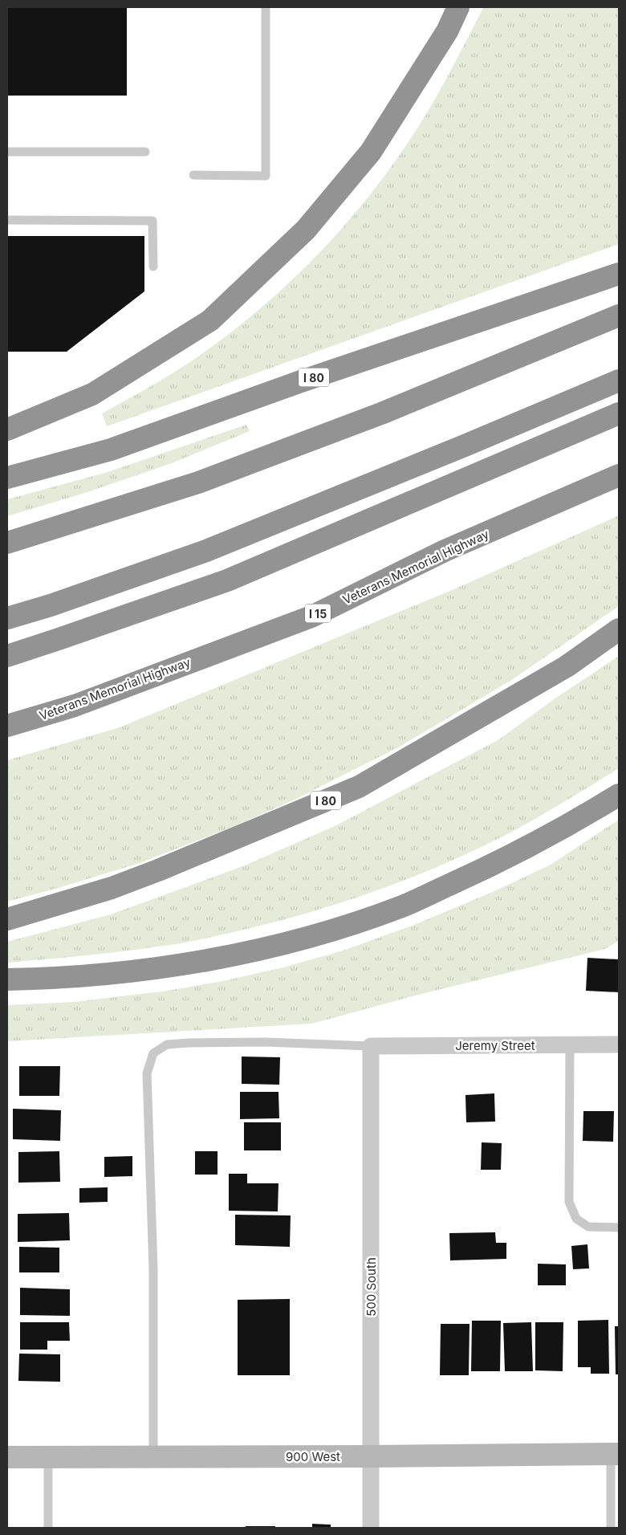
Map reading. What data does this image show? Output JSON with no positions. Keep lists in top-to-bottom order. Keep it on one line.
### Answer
{"streets":{"highway":["I 80","Veterans Memorial Highway","I 15"],"main road":["900 West"],"street":["Jeremy Street","500 South"]},"crossings":[["Jeremy Street","500 South"],["500 South","900 West"]]}
